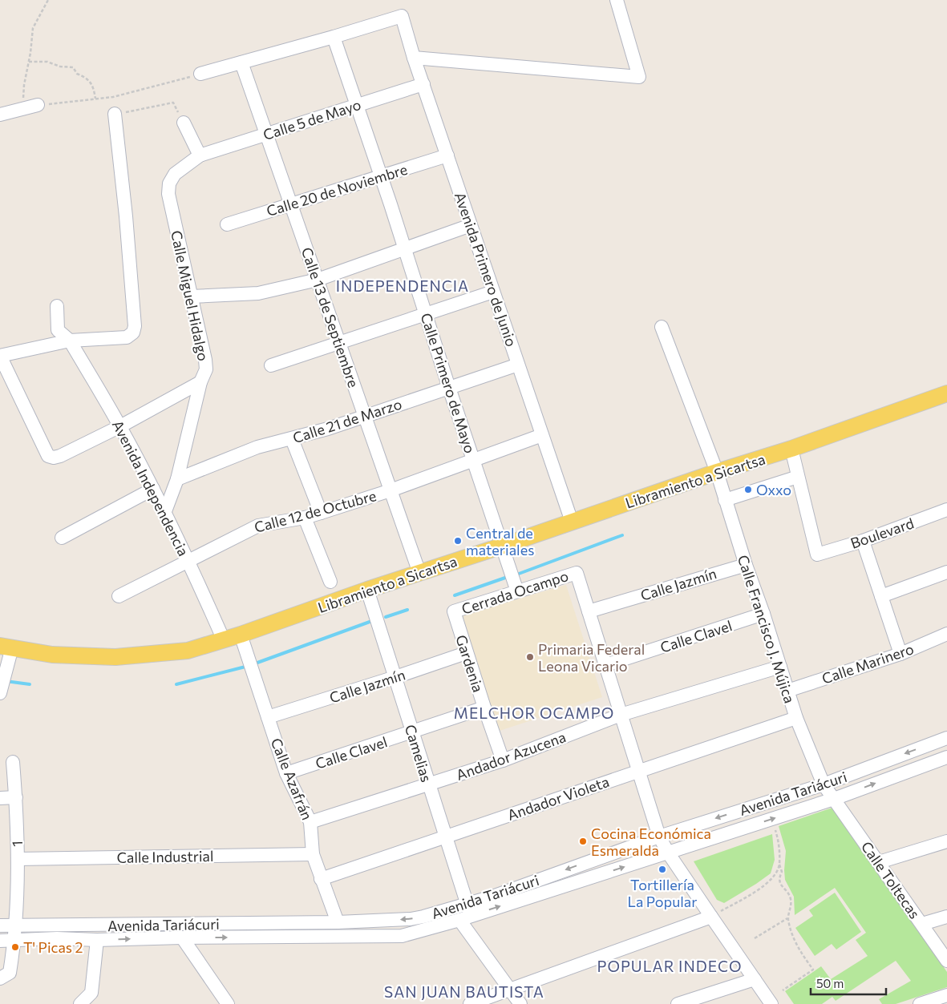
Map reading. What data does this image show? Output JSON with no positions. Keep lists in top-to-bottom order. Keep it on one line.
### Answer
{"streets":{"main road":["Libramiento a Sicartsa"],"street":["Calle 5 de Mayo","Calle 20 de Noviembre","Avenida Primero de Junio","Calle Miguel Hidalgo","Calle 13 de Septiembre","Calle Primero de Mayo","Calle 21 de Marzo","Avenida Independencia","Calle 12 de Octubre","Boulevard","Calle Jazmín","Cerrada Ocampo","Calle Francisco J. Mújica","Calle Clavel","Gardenia","Calle Marinero","Camelias","Andador Azucena","Calle Azafrán","Avenida Tariácuri","Andador Violeta","1","Calle Industrial","Calle Toltecas"]},"crossings":[["Calle 5 de Mayo","Avenida Primero de Junio"],["Calle 5 de Mayo","Calle Miguel Hidalgo"],["Calle 5 de Mayo","Calle 13 de Septiembre"],["Calle 5 de Mayo","Calle Primero de Mayo"],["Calle 20 de Noviembre","Avenida Primero de Junio"],["Calle 20 de Noviembre","Calle 13 de Septiembre"],["Calle 20 de Noviembre","Calle Primero de Mayo"],["Avenida Primero de Junio","Calle Primero de Mayo"],["Avenida Primero de Junio","Calle 21 de Marzo"],["Avenida Primero de Junio","Libramiento a Sicartsa"],["Avenida Primero de Junio","Calle 12 de Octubre"],["Calle Miguel Hidalgo","Calle 21 de Marzo"],["Calle Miguel Hidalgo","Avenida Independencia"],["Calle 13 de Septiembre","Calle 21 de Marzo"],["Calle 13 de Septiembre","Libramiento a Sicartsa"],["Calle 13 de Septiembre","Calle 12 de Octubre"],["Calle Primero de Mayo","Calle 21 de Marzo"],["Calle Primero de Mayo","Libramiento a Sicartsa"],["Calle Primero de Mayo","Calle 12 de Octubre"],["Calle Primero de Mayo","Cerrada Ocampo"],["Libramiento a Sicartsa","Avenida Independencia"],["Libramiento a Sicartsa","Calle Francisco J. Mújica"],["Libramiento a Sicartsa","Camelias"],["Libramiento a Sicartsa","Calle Azafrán"],["Avenida Independencia","Calle 12 de Octubre"],["Calle Jazmín","Cerrada Ocampo"],["Calle Jazmín","Calle Francisco J. Mújica"],["Calle Jazmín","Gardenia"],["Calle Jazmín","Camelias"],["Calle Jazmín","Calle Azafrán"],["Cerrada Ocampo","Gardenia"],["Calle Francisco J. Mújica","Calle Clavel"],["Calle Francisco J. Mújica","Calle Marinero"],["Calle Francisco J. Mújica","Andador Azucena"],["Calle Francisco J. Mújica","Avenida Tariácuri"],["Calle Francisco J. Mújica","Andador Violeta"],["Calle Francisco J. Mújica","Calle Toltecas"],["Calle Clavel","Gardenia"],["Calle Clavel","Camelias"],["Calle Clavel","Calle Azafrán"],["Gardenia","Andador Azucena"],["Camelias","Andador Azucena"],["Camelias","Avenida Tariácuri"],["Camelias","Andador Violeta"],["Andador Azucena","Calle Azafrán"],["Calle Azafrán","Avenida Tariácuri"],["Calle Azafrán","Andador Violeta"],["Calle Azafrán","Calle Industrial"],["Avenida Tariácuri","1"],["Avenida Tariácuri","Calle Toltecas"],["1","Calle Industrial"]],"districts":["INDEPENDENCIA","MELCHOR OCAMPO","POPULAR INDECO","SAN JUAN BAUTISTA"],"places":["Oxxo","Central de materiales","Primaria Federal Leona Vicario","Cocina Económica Esmeralda","Tortillería La Popular","T' Picas 2"],"scale_bar":"50 m"}
